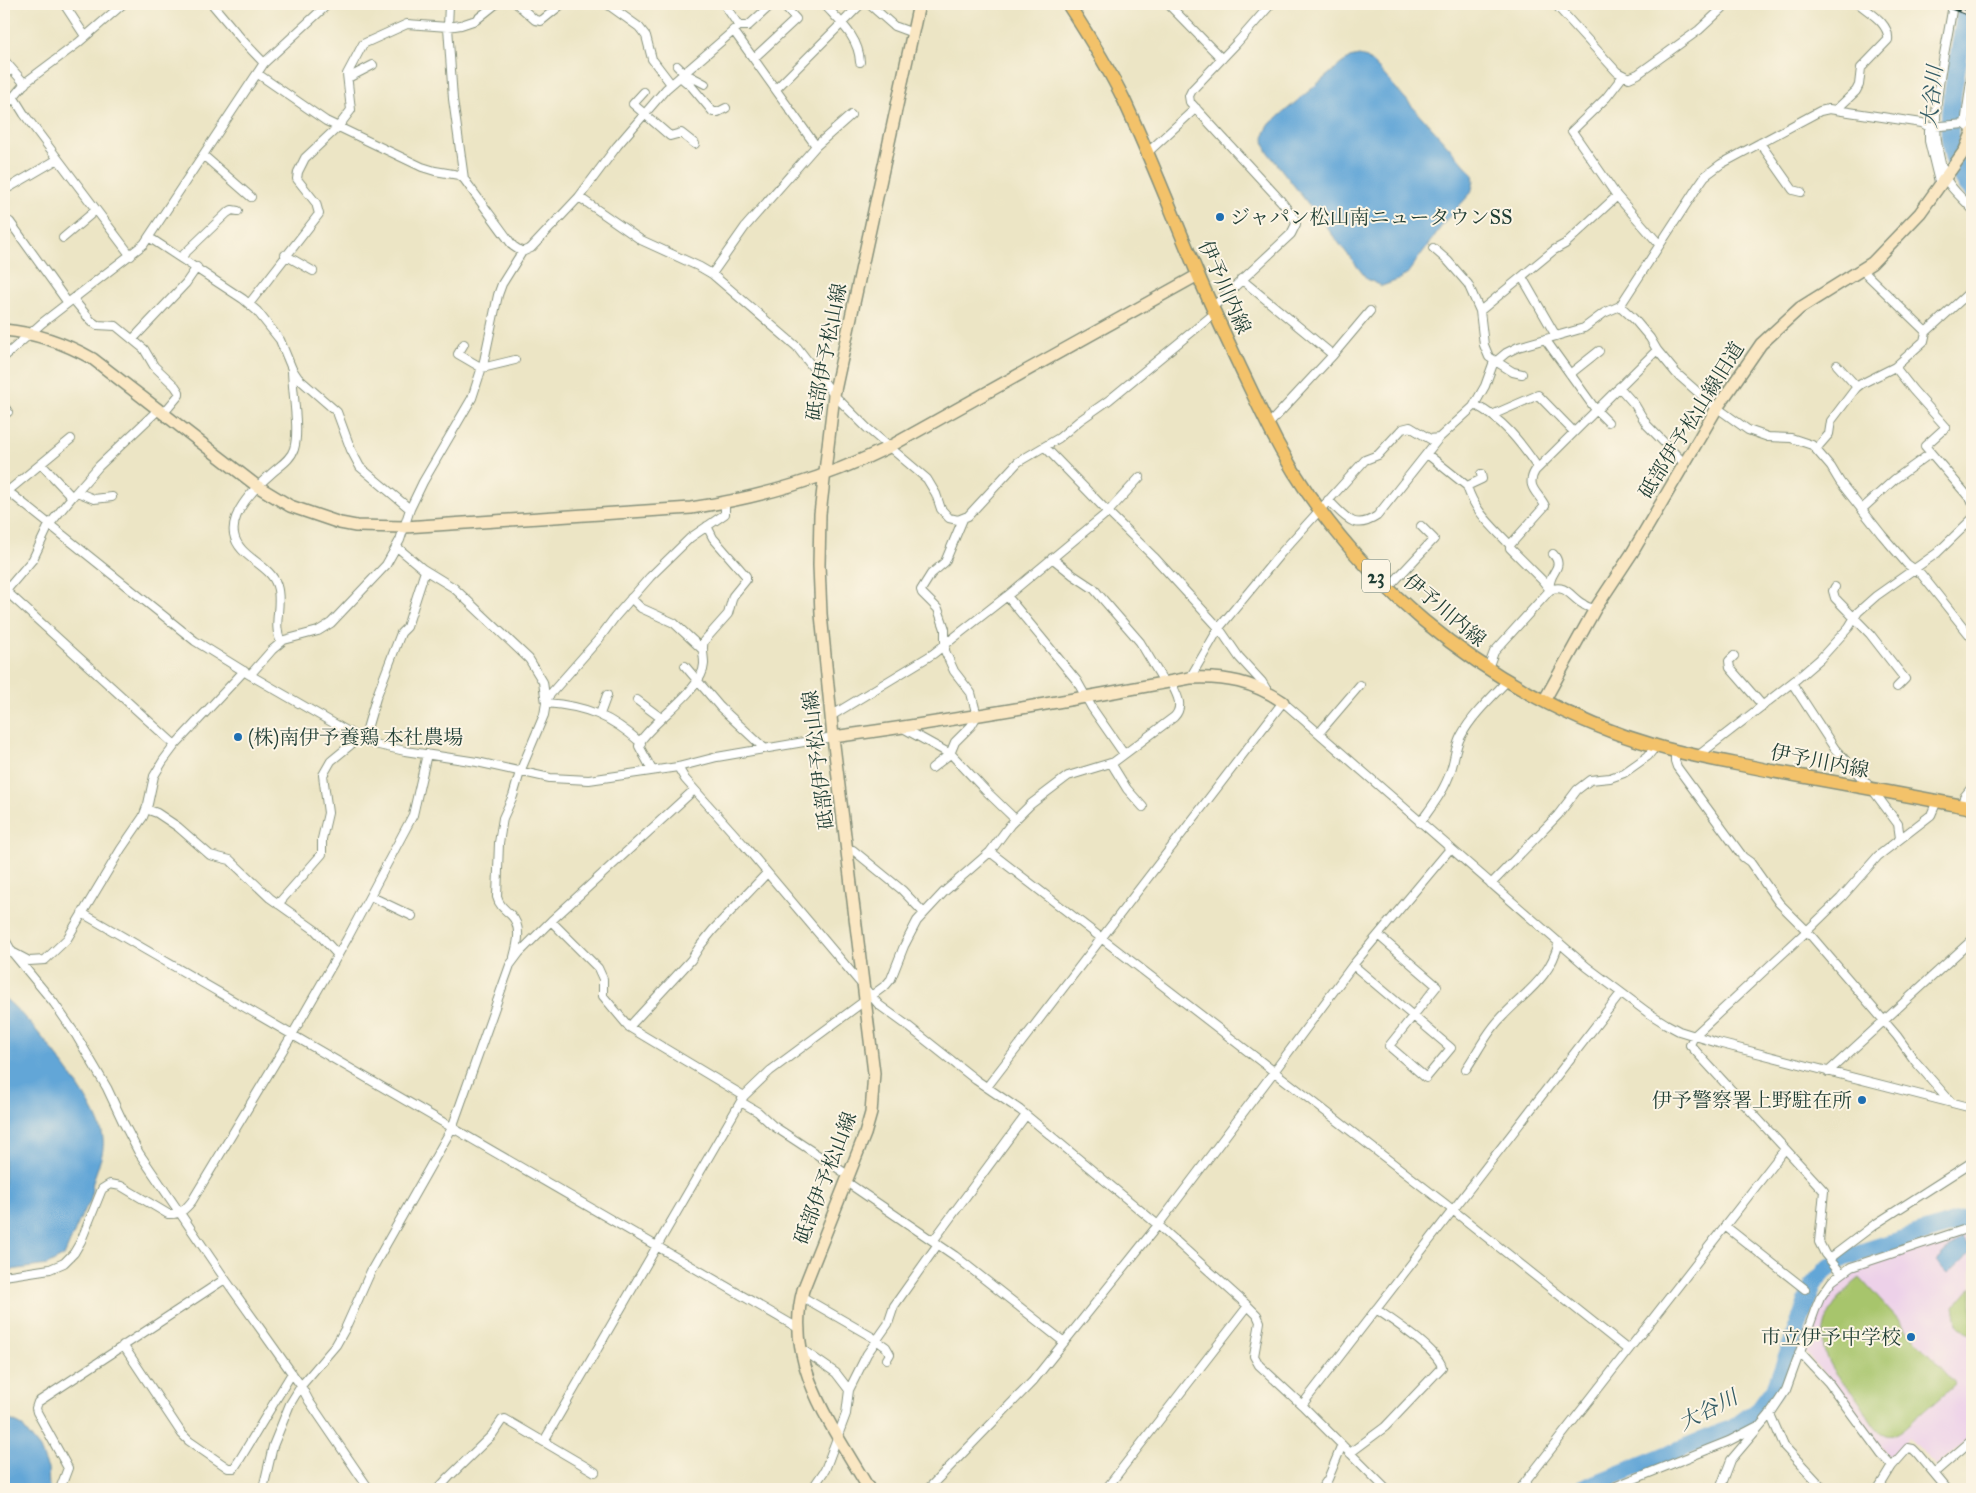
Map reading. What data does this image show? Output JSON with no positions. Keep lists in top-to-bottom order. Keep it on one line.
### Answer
{"streets":{"main road":["伊予川内線","23"],"street":["砥部伊予松山線","砥部伊予松山線旧道"]},"crossings":[["伊予川内線","砥部伊予松山線旧道"]],"water":["大谷川"],"places":["ジャパン松山南ニュータウンSS","(株)南伊予養鶏 本社農場","伊予警察署上野駐在所","市立伊予中学校"]}
